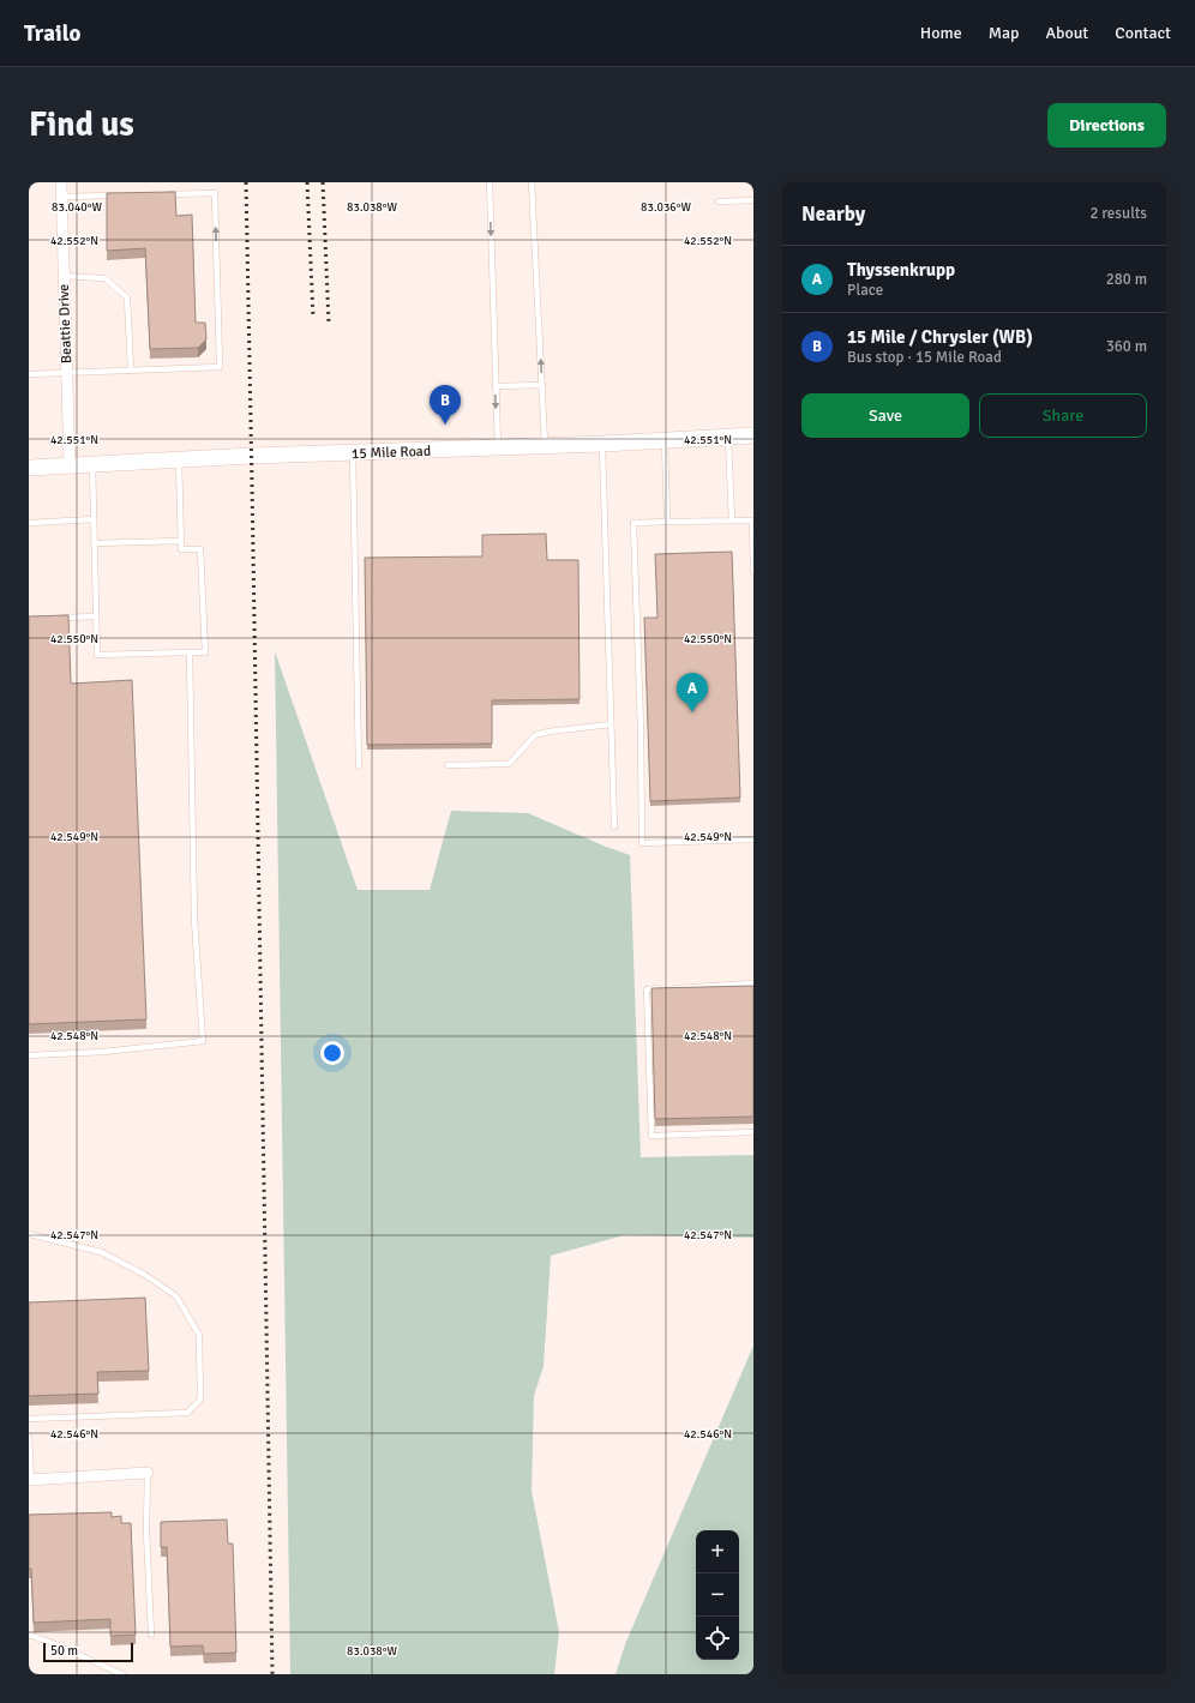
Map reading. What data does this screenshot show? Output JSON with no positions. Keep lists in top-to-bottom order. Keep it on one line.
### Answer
{"streets":{"main road":["15 Mile Road"],"street":["Beattie Drive"]},"crossings":[["Beattie Drive","15 Mile Road"]],"scale_bar":"50 m","page":{"header":"Trailo","nav":["Home","Map","About","Contact"],"buttons":["Directions",["Save","Share"]],"title":"Find us","heading":["Nearby","2 results"],"list":[{"mark":"A","name":"Thyssenkrupp","note":"Place","value":"280 m"},{"mark":"B","name":"15 Mile / Chrysler (WB)","note":"Bus stop · 15 Mile Road","value":"360 m"}],"pins":["B","A"],"map_buttons":["+","−"],"scale":"50 m"},"coordinates":["83.040°W","83.038°W","83.036°W","42.552°N","42.551°N","42.550°N","42.549°N","42.548°N","42.547°N","42.546°N"]}
